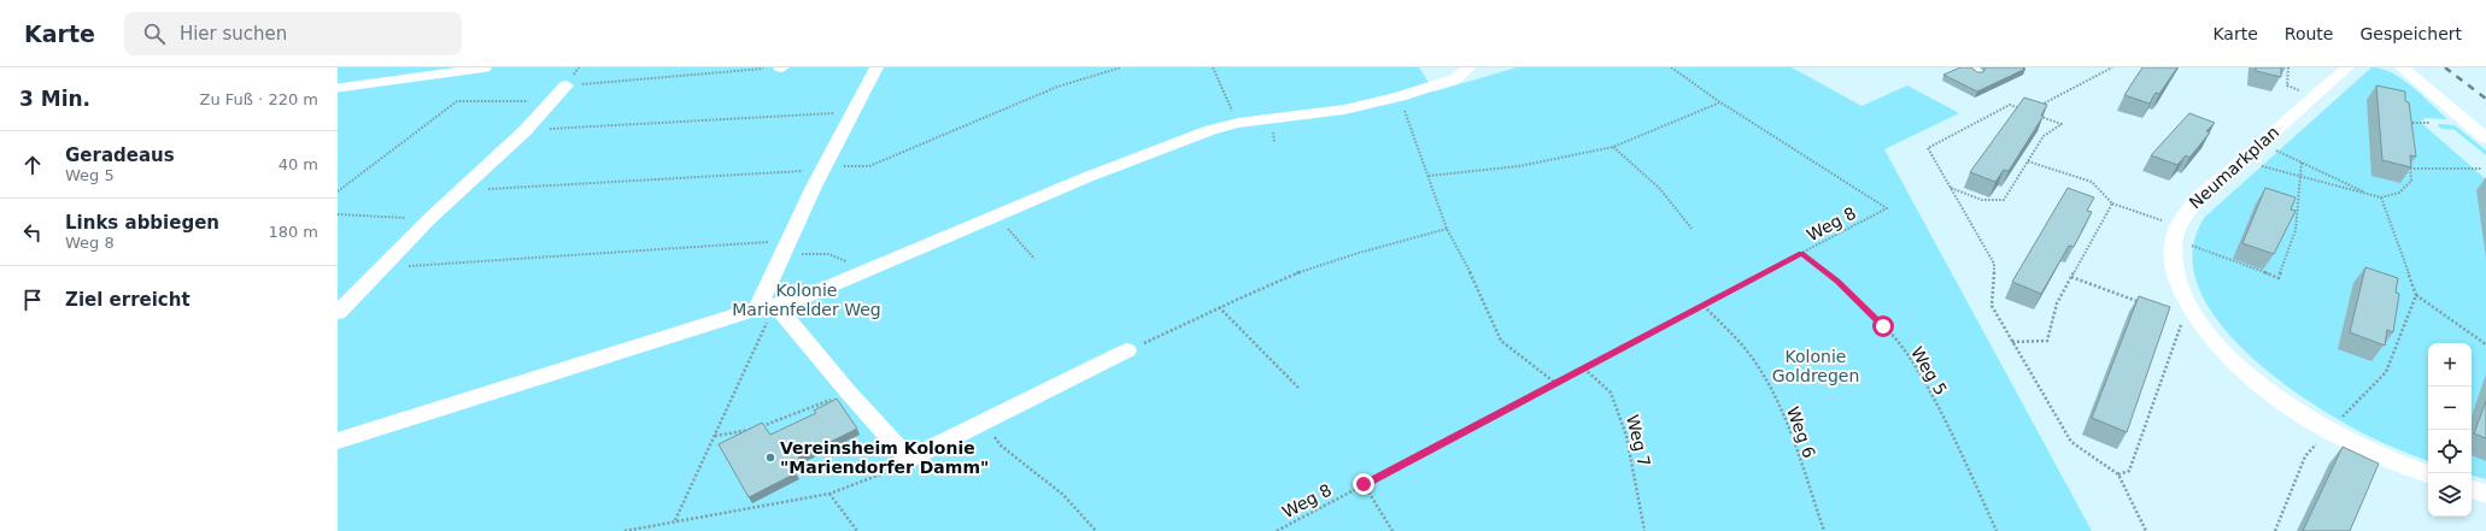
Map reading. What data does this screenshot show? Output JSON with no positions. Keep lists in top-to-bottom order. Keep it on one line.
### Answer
{"streets":{"street":["Neumarkplan"],"path":["Weg 8","Weg 5","Weg 6","Weg 7"]},"crossings":[["Weg 8","Weg 5"],["Weg 8","Weg 6"],["Weg 8","Weg 7"]],"parks":["Kolonie Marienfelder Weg","Kolonie Goldregen"],"places":["Vereinsheim Kolonie \"Mariendorfer Damm\""],"page":{"header":"Karte","search":"Hier suchen","nav":["Karte","Route","Gespeichert"],"heading":["3 Min.","Zu Fuß · 220 m"],"list":[["Geradeaus","Weg 5","40 m"],["Links abbiegen","Weg 8","180 m"],"Ziel erreicht"],"map_buttons":["+","−"]}}
